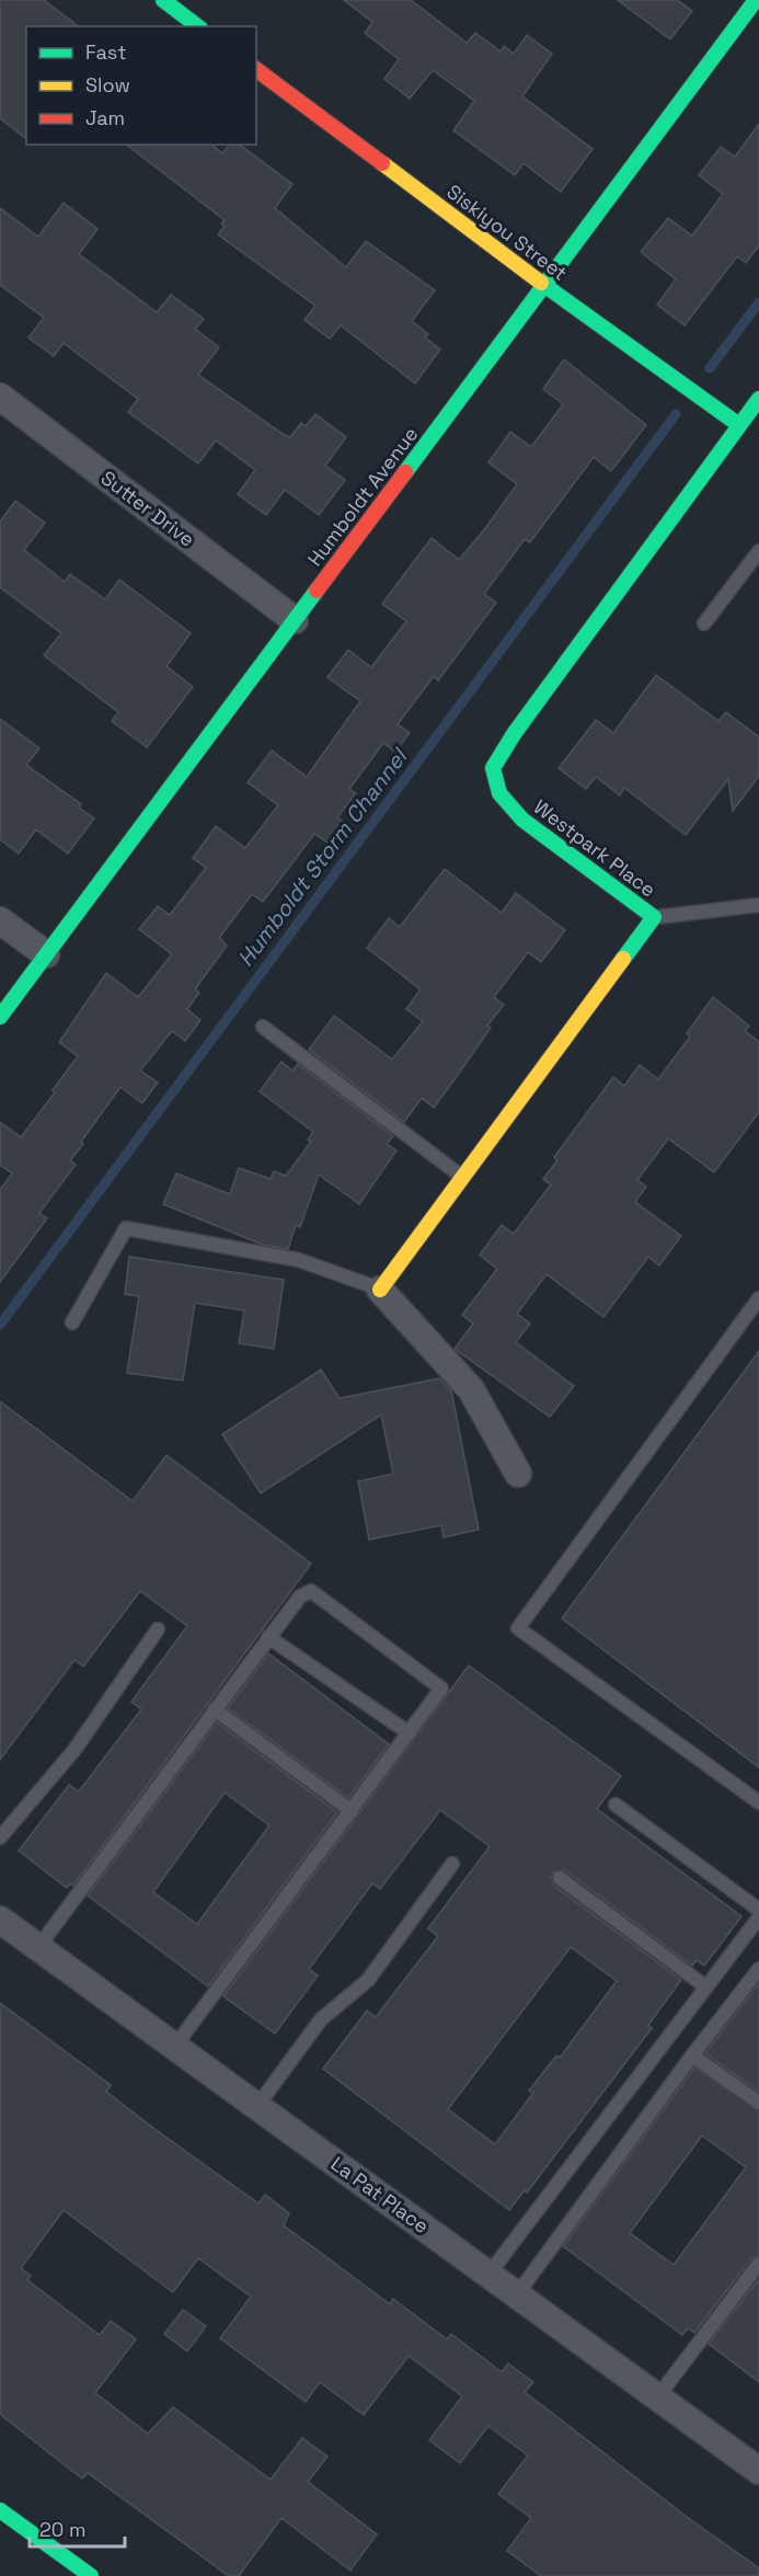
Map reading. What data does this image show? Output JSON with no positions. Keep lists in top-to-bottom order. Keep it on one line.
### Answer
{"streets":{"street":["Siskiyou Street","Humboldt Avenue","Sutter Drive","Westpark Place","La Pat Place"]},"crossings":[["Siskiyou Street","Humboldt Avenue"],["Siskiyou Street","Westpark Place"],["Humboldt Avenue","Sutter Drive"]],"water":["Humboldt Storm Channel"],"legend":["Fast","Slow","Jam"],"scale_bar":"20 m"}
